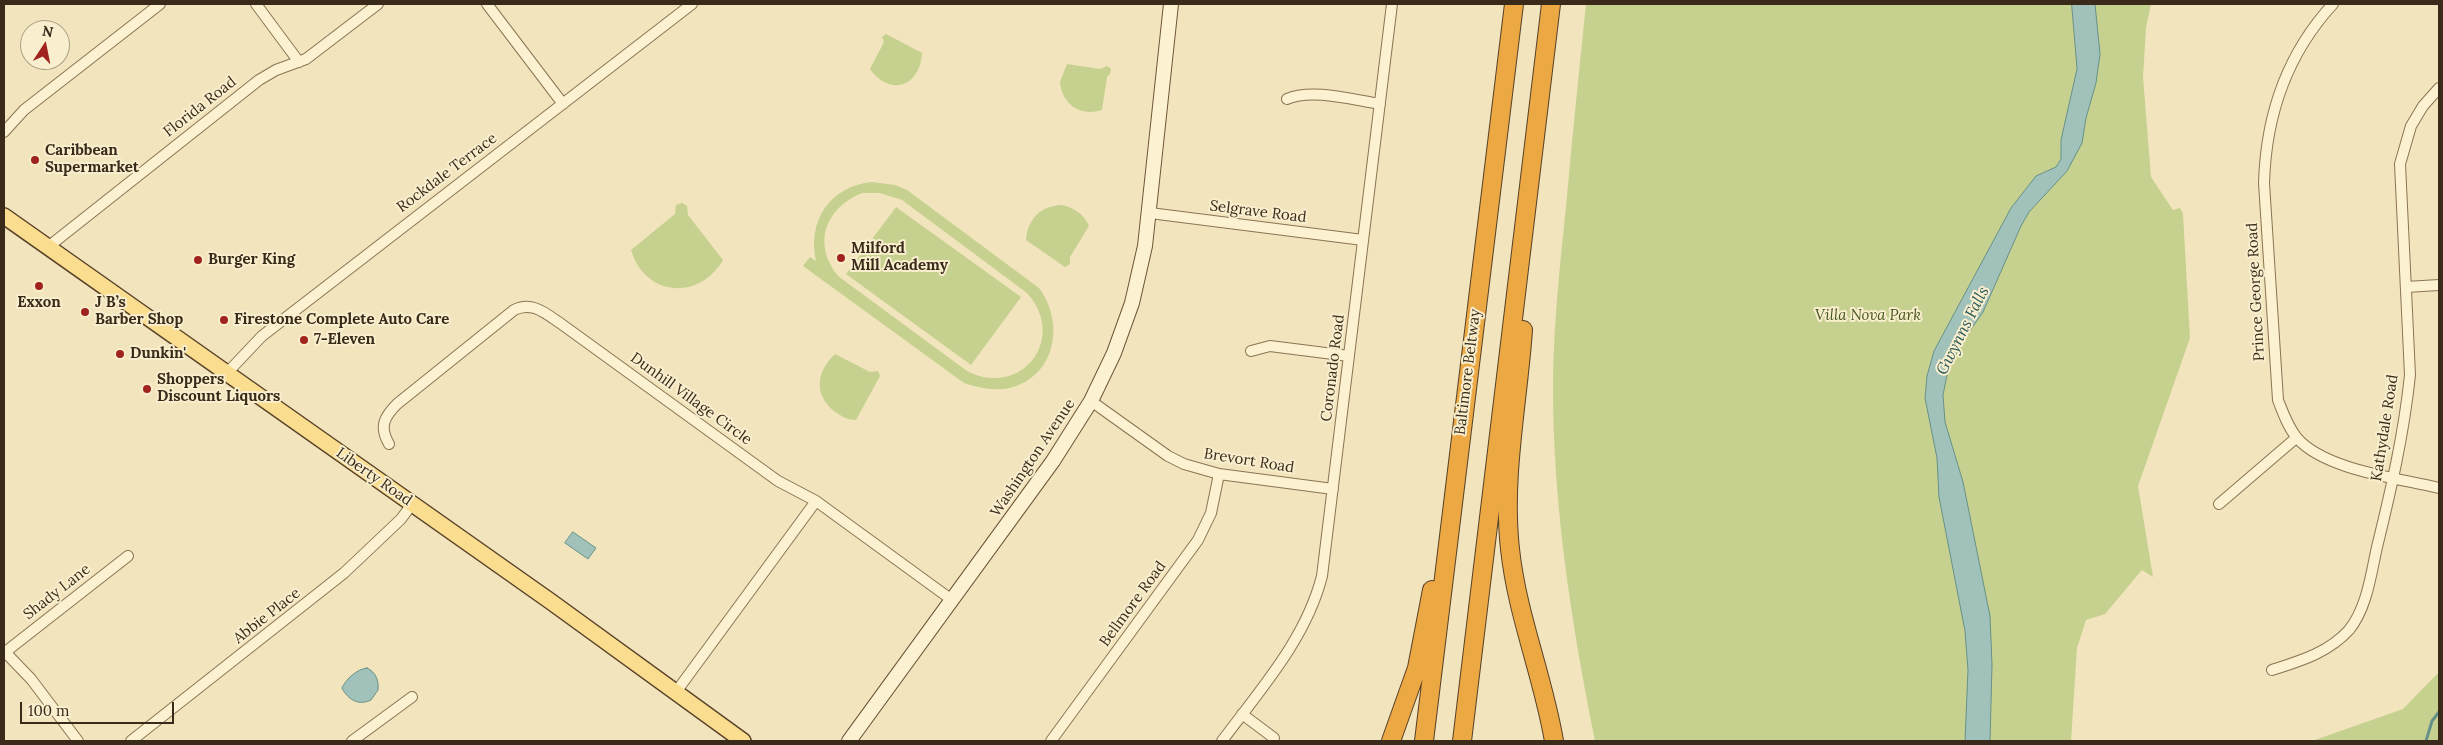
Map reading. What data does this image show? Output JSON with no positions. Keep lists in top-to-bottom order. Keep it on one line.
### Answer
{"streets":{"highway":["Baltimore Beltway"],"main road":["Washington Avenue","Liberty Road"],"street":["Florida Road","Rockdale Terrace","Selgrave Road","Prince George Road","Coronado Road","Dunhill Village Circle","Kathydale Road","Brevort Road","Shady Lane","Bellmore Road","Abbie Place"]},"crossings":[["Florida Road","Liberty Road"],["Rockdale Terrace","Liberty Road"],["Selgrave Road","Coronado Road"],["Selgrave Road","Washington Avenue"],["Prince George Road","Kathydale Road"],["Coronado Road","Brevort Road"],["Dunhill Village Circle","Washington Avenue"],["Washington Avenue","Brevort Road"],["Brevort Road","Bellmore Road"],["Liberty Road","Abbie Place"]],"water":["Gwynns Falls"],"parks":["Villa Nova Park"],"places":["Caribbean Supermarket","Milford Mill Academy","Burger King","Exxon","J B’s Barber Shop","Firestone Complete Auto Care","7-Eleven","Dunkin'","Shoppers Discount Liquors"],"scale_bar":"100 m","north":"top"}
